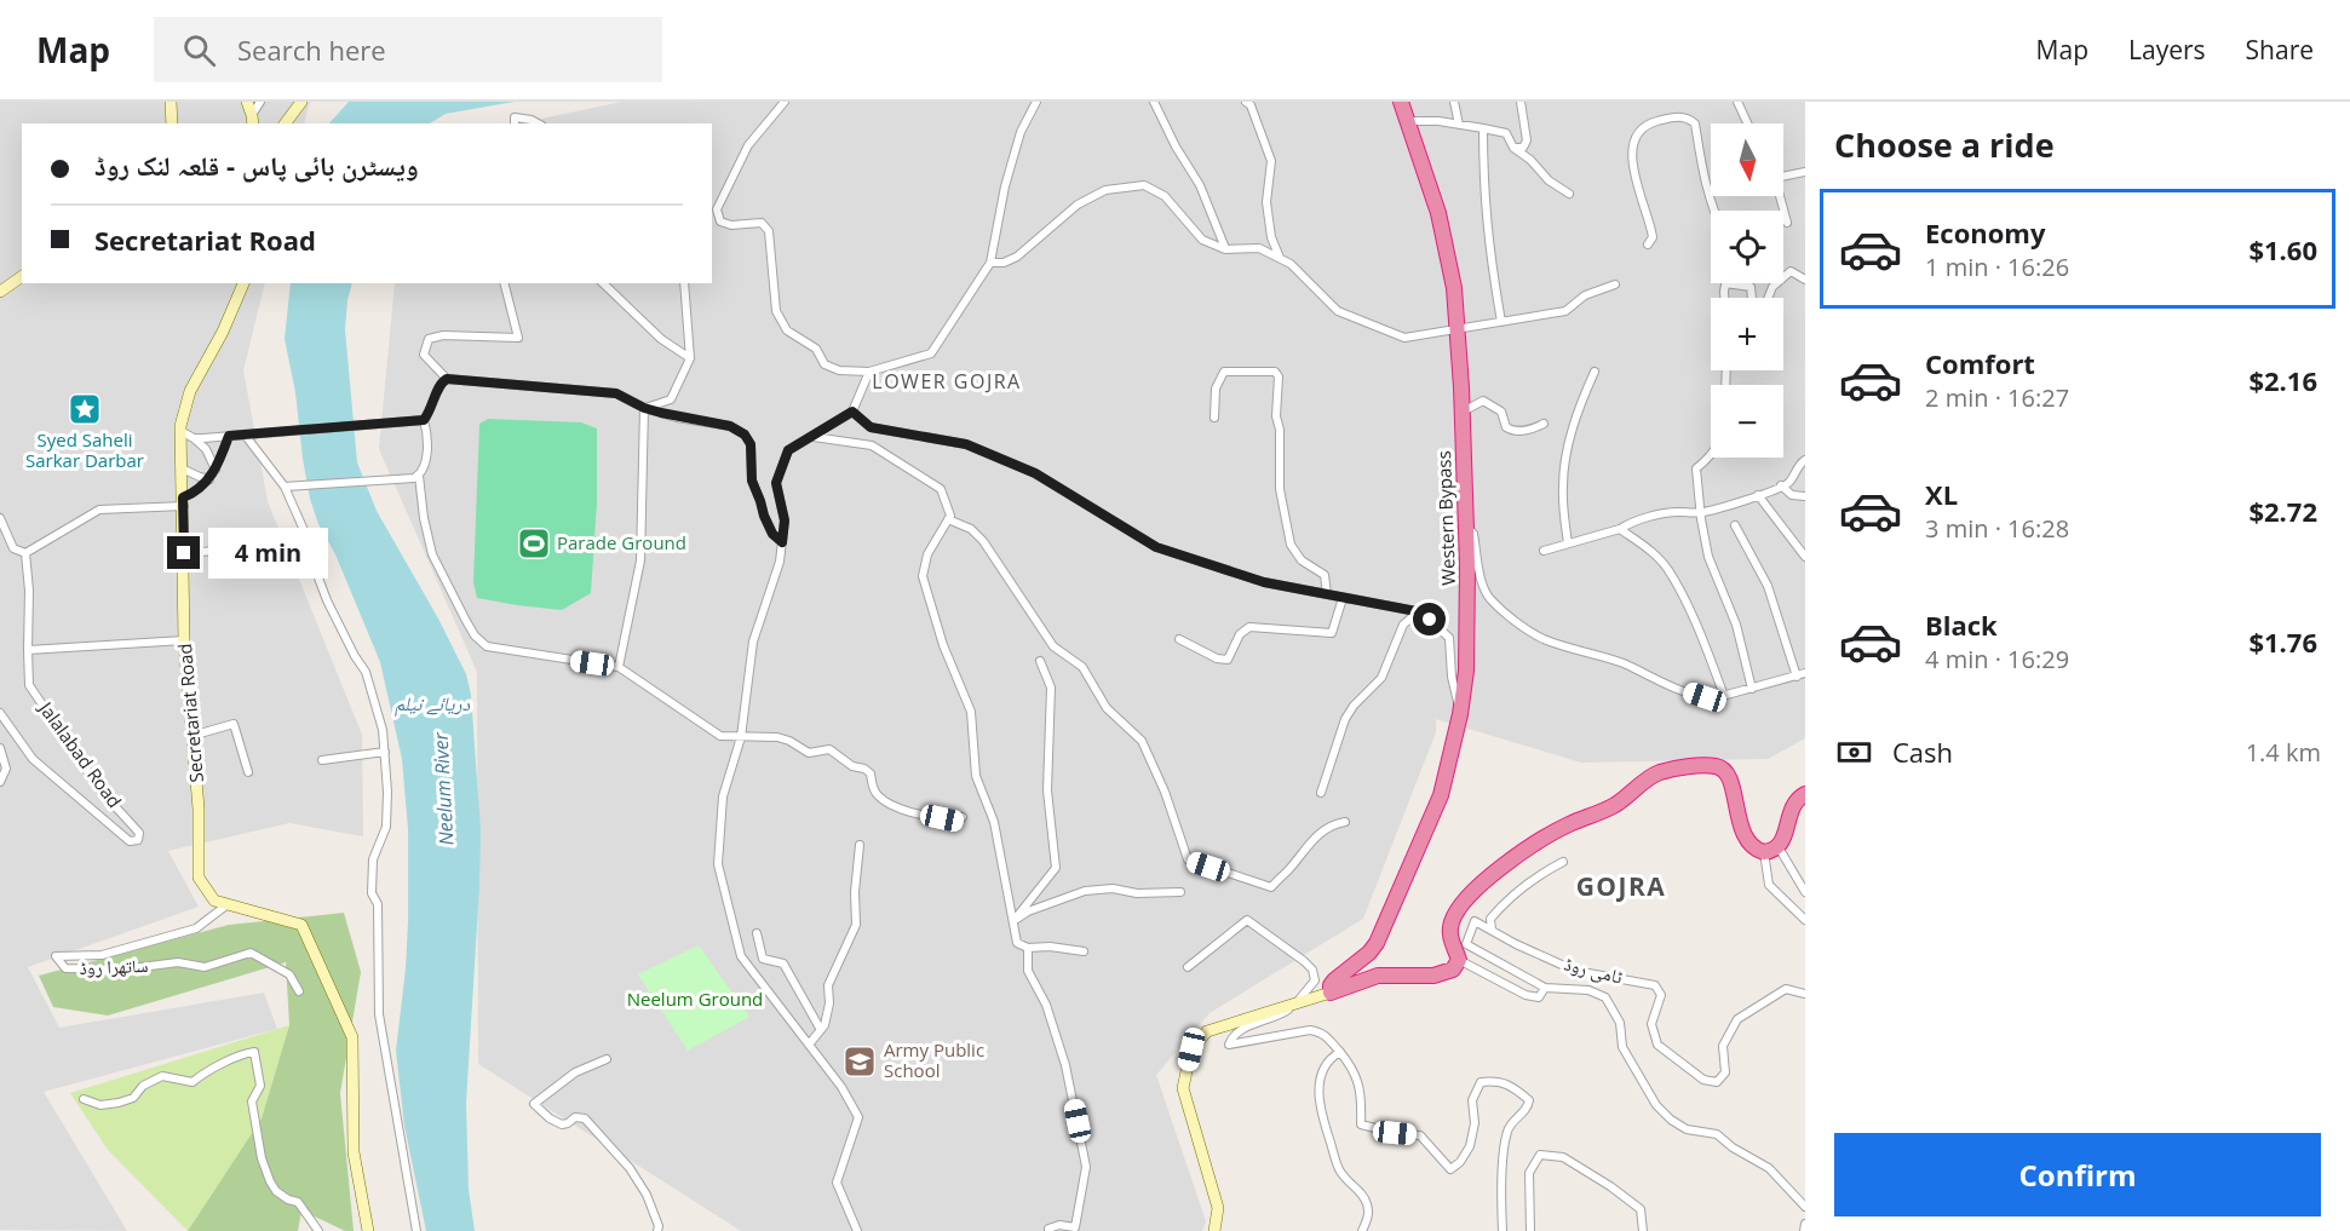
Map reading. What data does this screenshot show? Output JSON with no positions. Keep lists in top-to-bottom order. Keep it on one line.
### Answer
{"streets":{"highway":["Western Bypass"],"main road":["Secretariat Road"],"street":["Jalalabad Road","ساتھرا روڈ","ٹامی روڈ"]},"crossings":[["Secretariat Road","ساتھرا روڈ"]],"districts":["LOWER GOJRA","GOJRA"],"water":["دریائے نیلم","Neelum River"],"parks":["Neelum Ground"],"places":{"place":["Syed Saheli Sarkar Darbar"],"sports":["Parade Ground"],"school or university":["Army Public School"]},"north":"bottom","page":{"header":"Map","search":"Search here","nav":["Map","Layers","Share"],"heading":"Choose a ride","map_buttons":["+","−"],"banner":["ویسٹرن بائی پاس - قلعہ لنک روڈ","Secretariat Road"],"list":[{"name":"Economy","note":"1 min · 16:26","value":"$1.60"},{"name":"Comfort","note":"2 min · 16:27","value":"$2.16"},{"name":"XL","note":"3 min · 16:28","value":"$2.72"},{"name":"Black","note":"4 min · 16:29","value":"$1.76"}],"bubble":"4 min","pay":["Cash","1.4 km"],"buttons":"Confirm"}}
